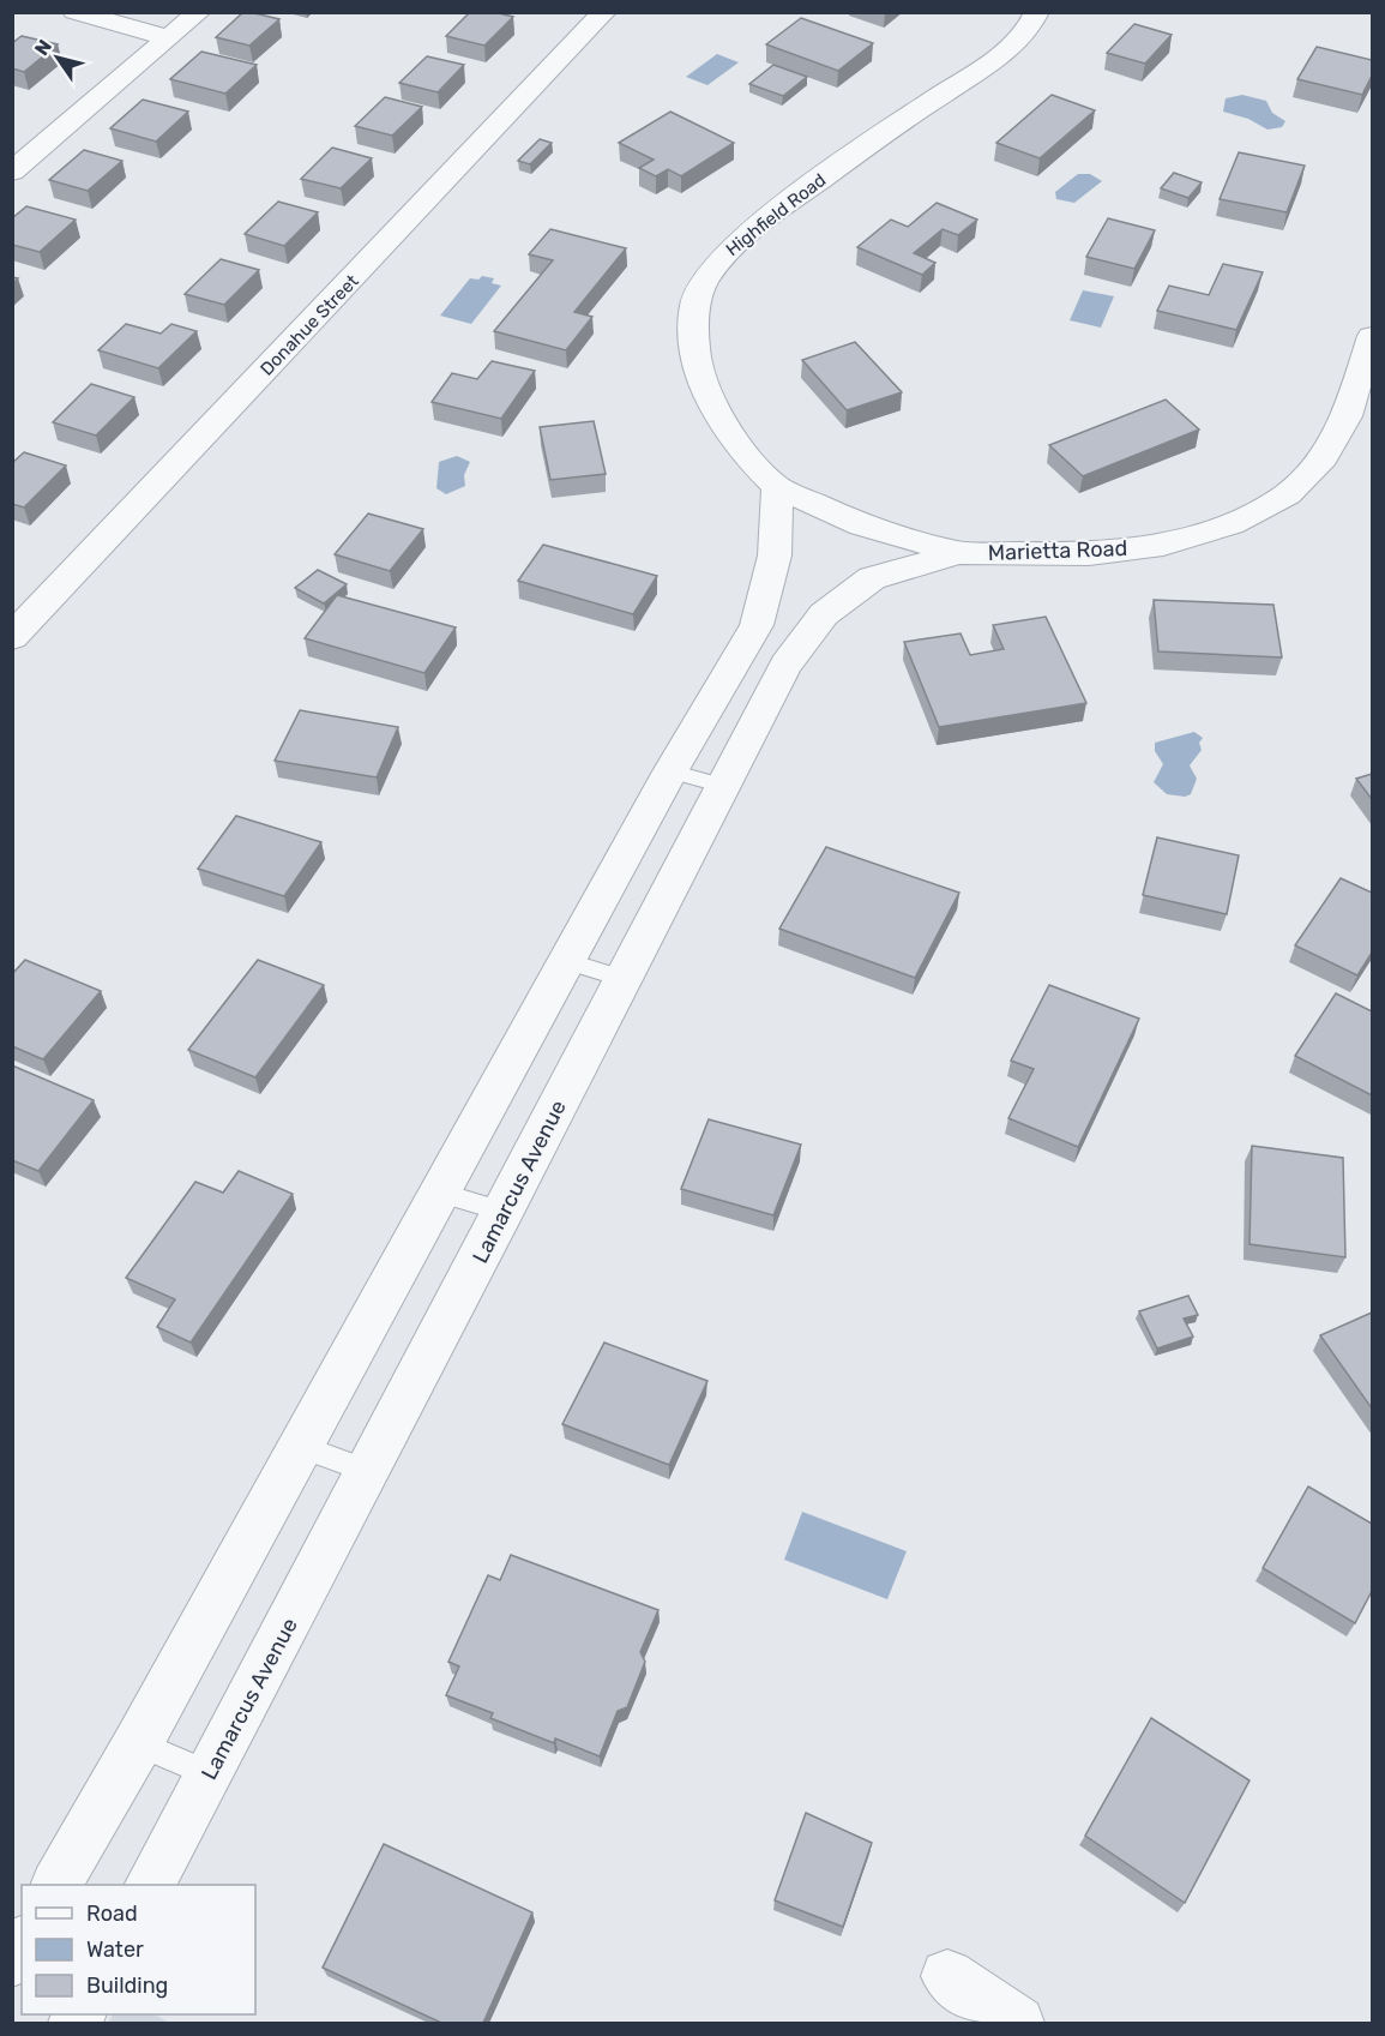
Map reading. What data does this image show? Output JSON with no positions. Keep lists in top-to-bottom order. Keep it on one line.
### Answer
{"streets":{"street":["Highfield Road","Donahue Street","Marietta Road","Lamarcus Avenue"]},"crossings":[["Highfield Road","Marietta Road"],["Marietta Road","Lamarcus Avenue"]],"legend":["Road","Water","Building"],"north":"top left"}
